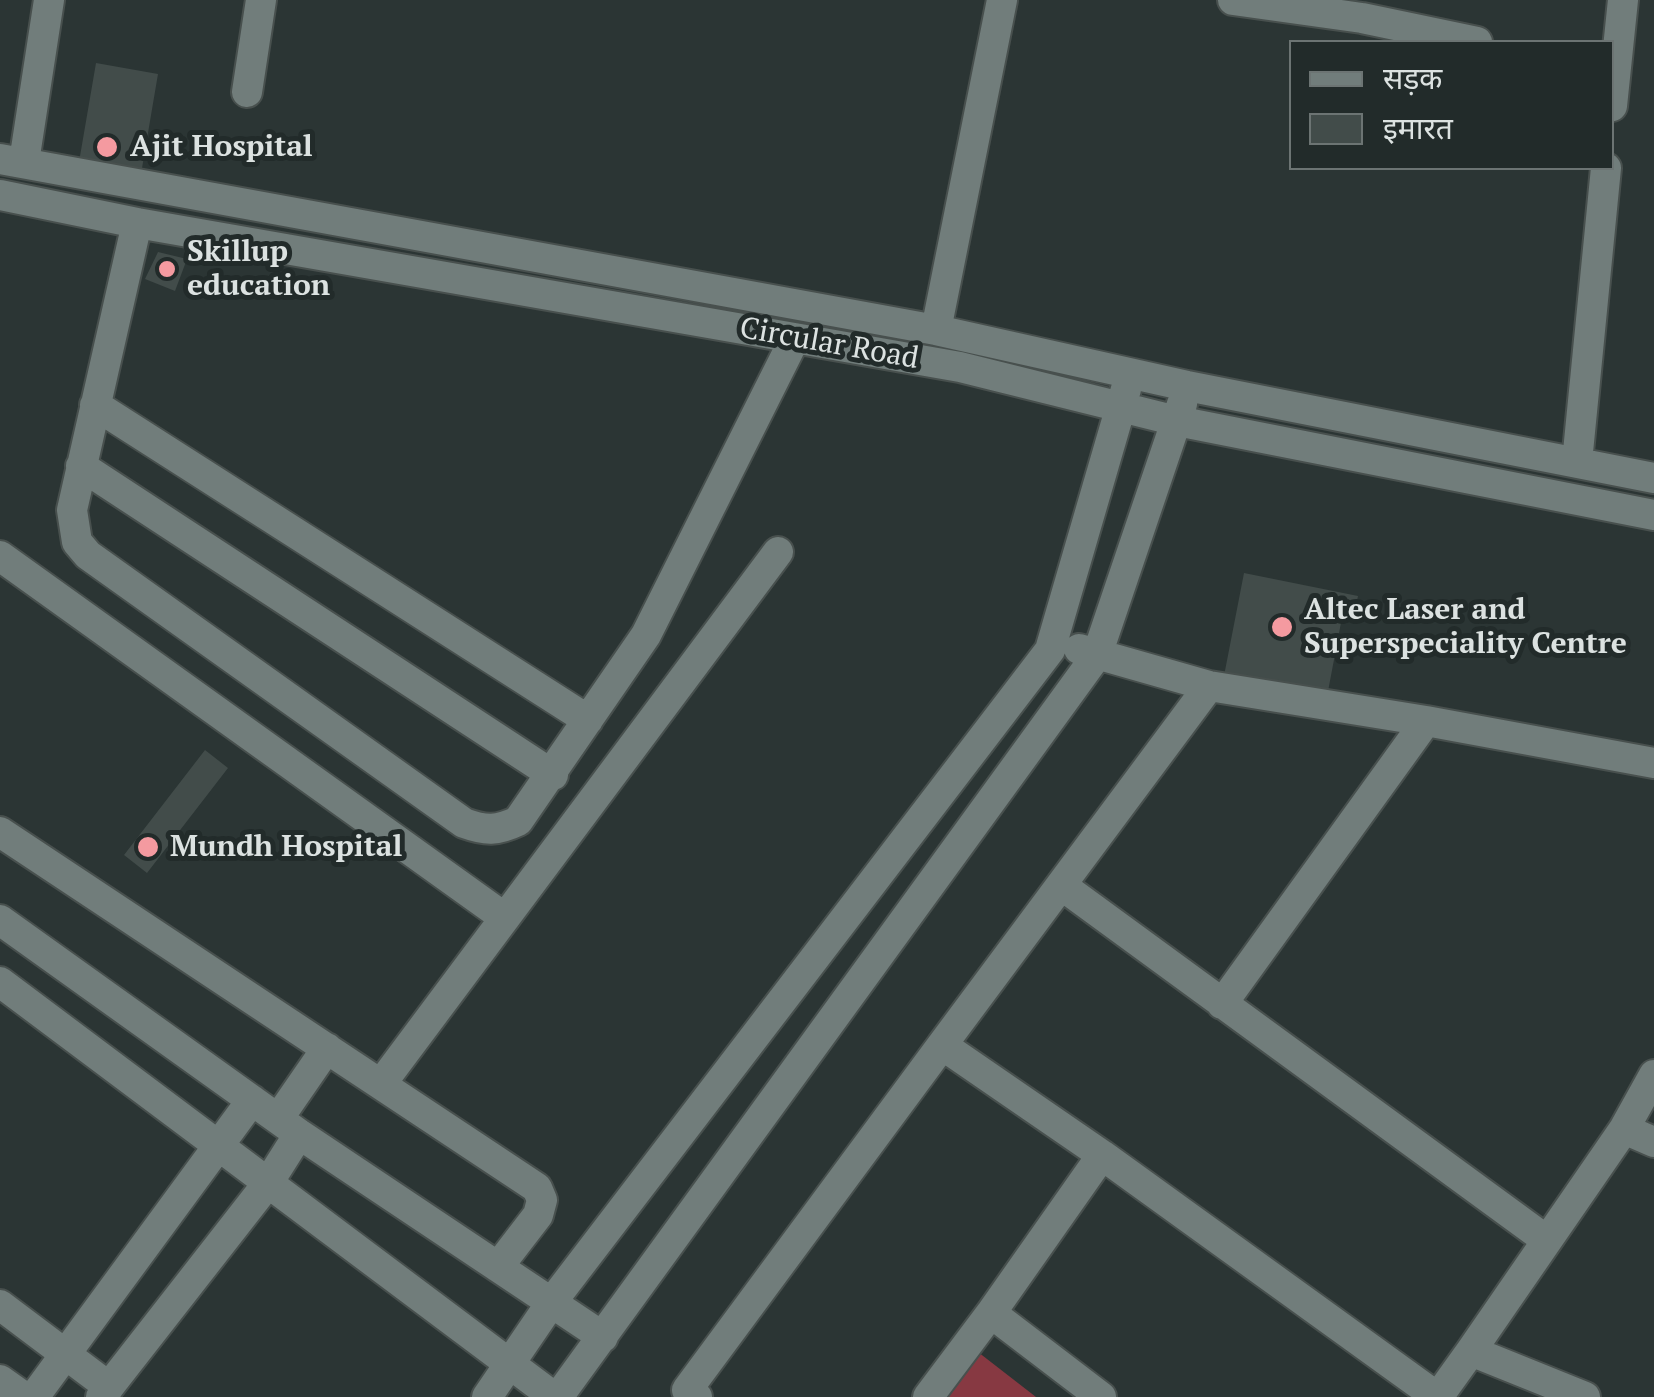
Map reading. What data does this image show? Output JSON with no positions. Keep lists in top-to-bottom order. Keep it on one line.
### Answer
{"streets":{"street":["Circular Road"]},"places":["Ajit Hospital","Skillup education","Altec Laser and Superspeciality Centre","Mundh Hospital"],"legend":["सड़क","इमारत"]}
